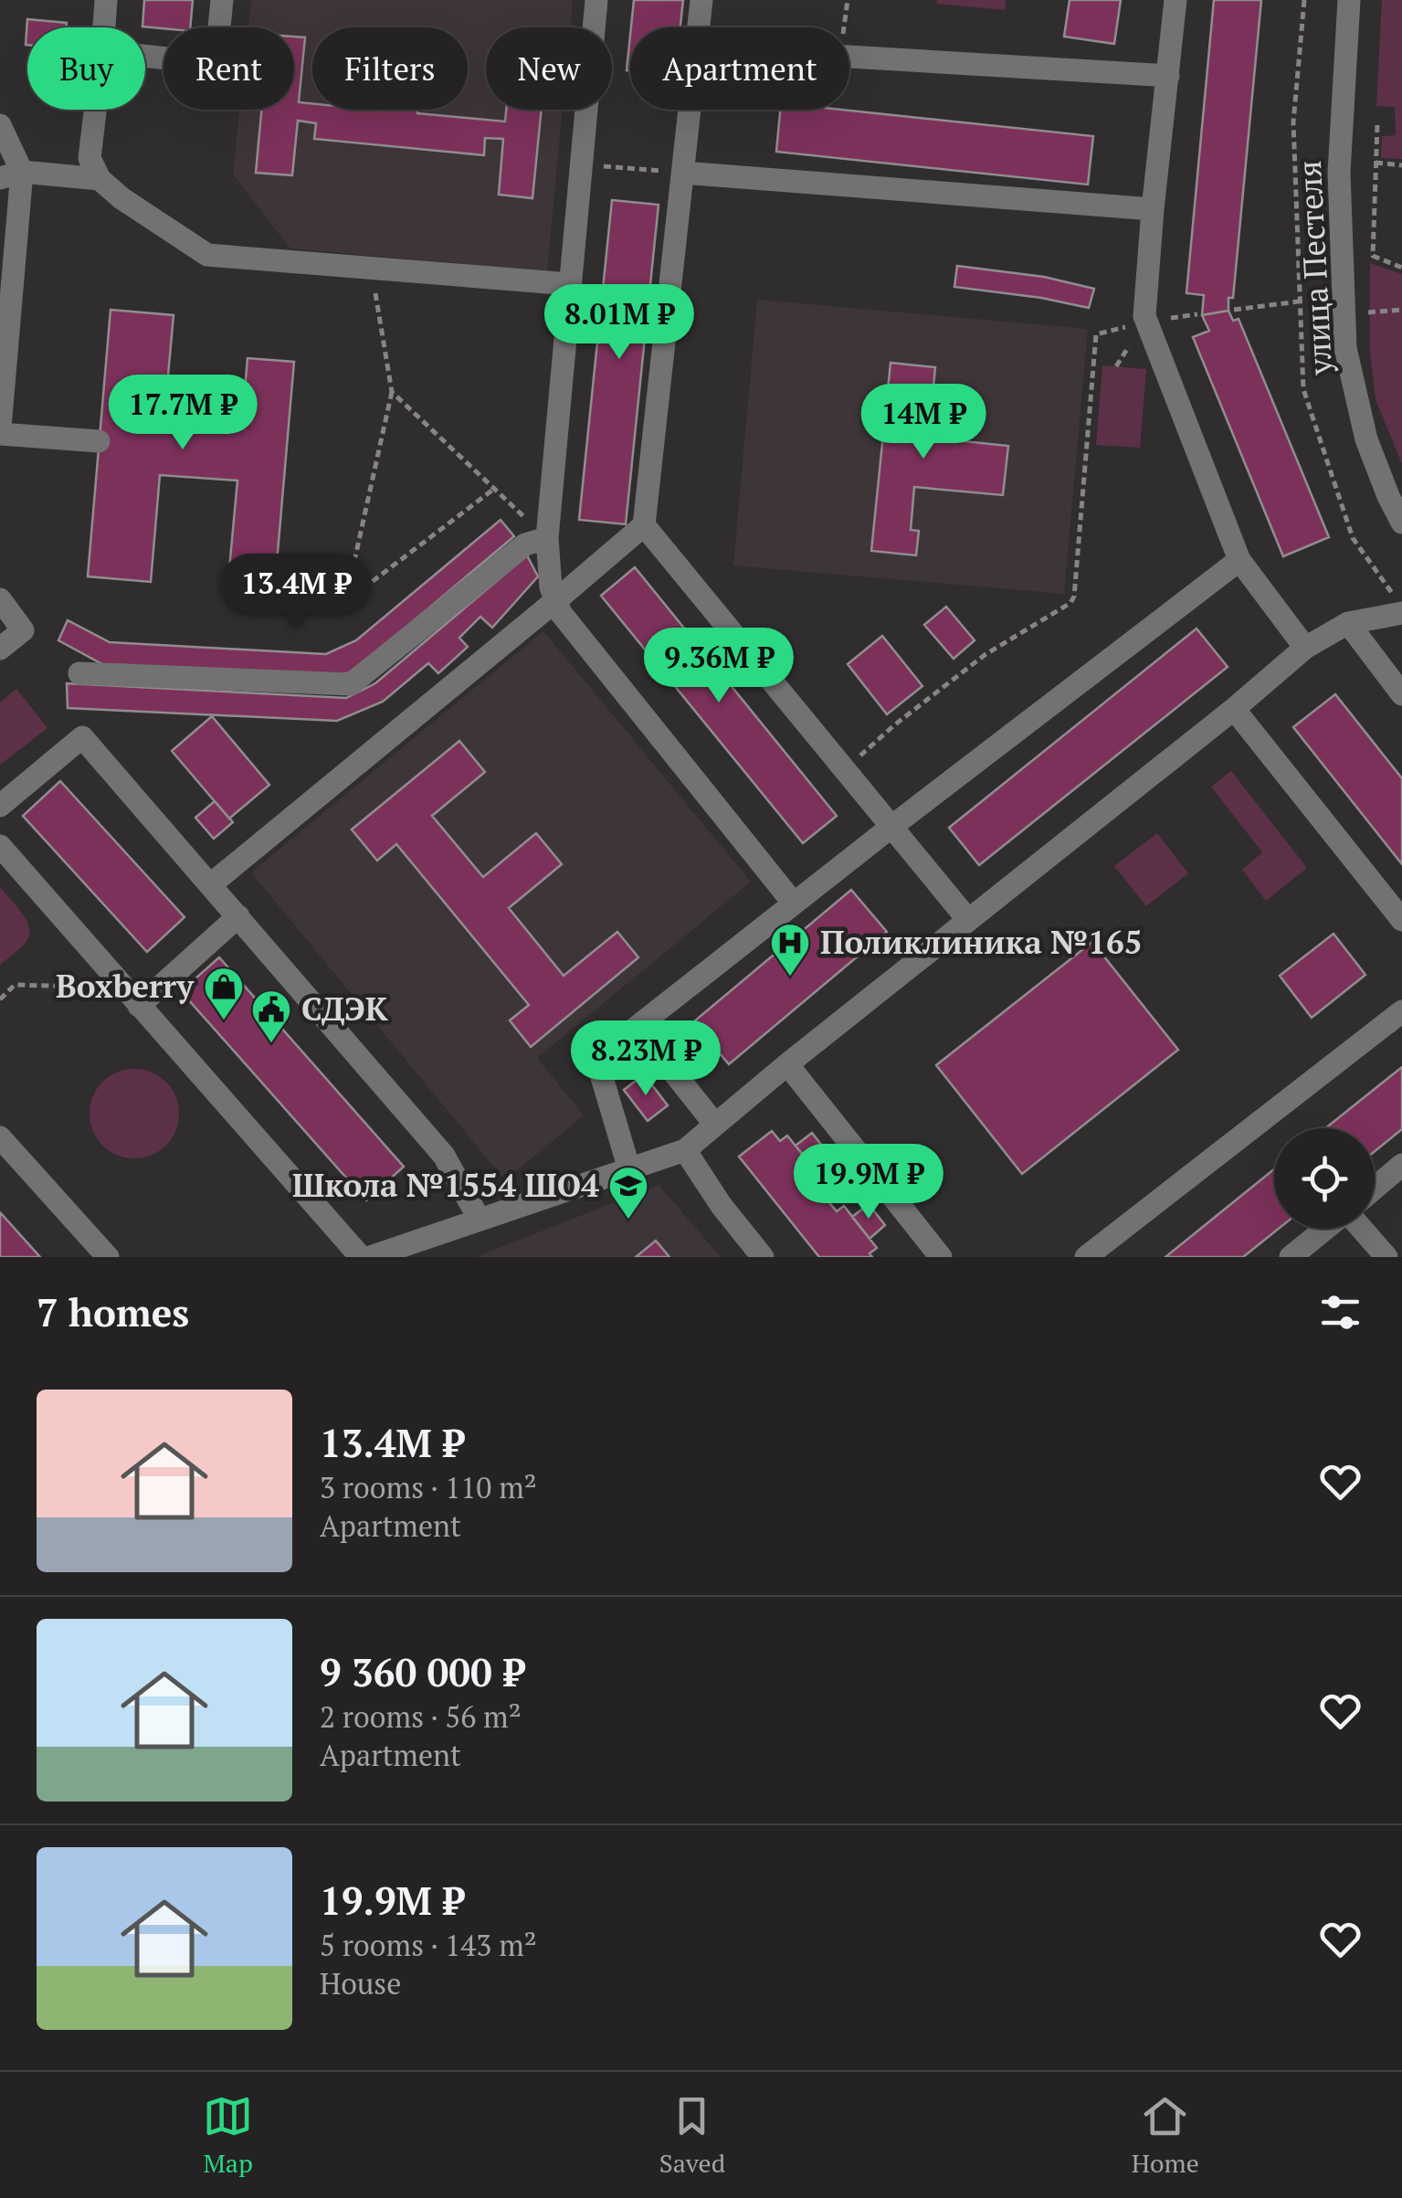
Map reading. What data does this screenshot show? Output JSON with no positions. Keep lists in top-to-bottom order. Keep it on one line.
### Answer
{"streets":{"street":["улица Пестеля"]},"places":{"hospital":["Поликлиника №165"],"shop":["Boxberry"],"public building":["СДЭК"],"school or university":["Школа №1554 ШО4"]},"page":{"chip":["Buy","Rent","Filters","New","Apartment"],"price":["8.01M ₽","17.7M ₽","14M ₽","13.4M ₽","9.36M ₽","8.23M ₽","19.9M ₽"],"heading":"7 homes","list":[{"name":"13.4M ₽","note":"3 rooms · 110 m² · Apartment"},{"name":"9 360 000 ₽","note":"2 rooms · 56 m² · Apartment"},{"name":"19.9M ₽","note":"5 rooms · 143 m² · House"}],"tabs":["Map","Saved","Home"]}}
